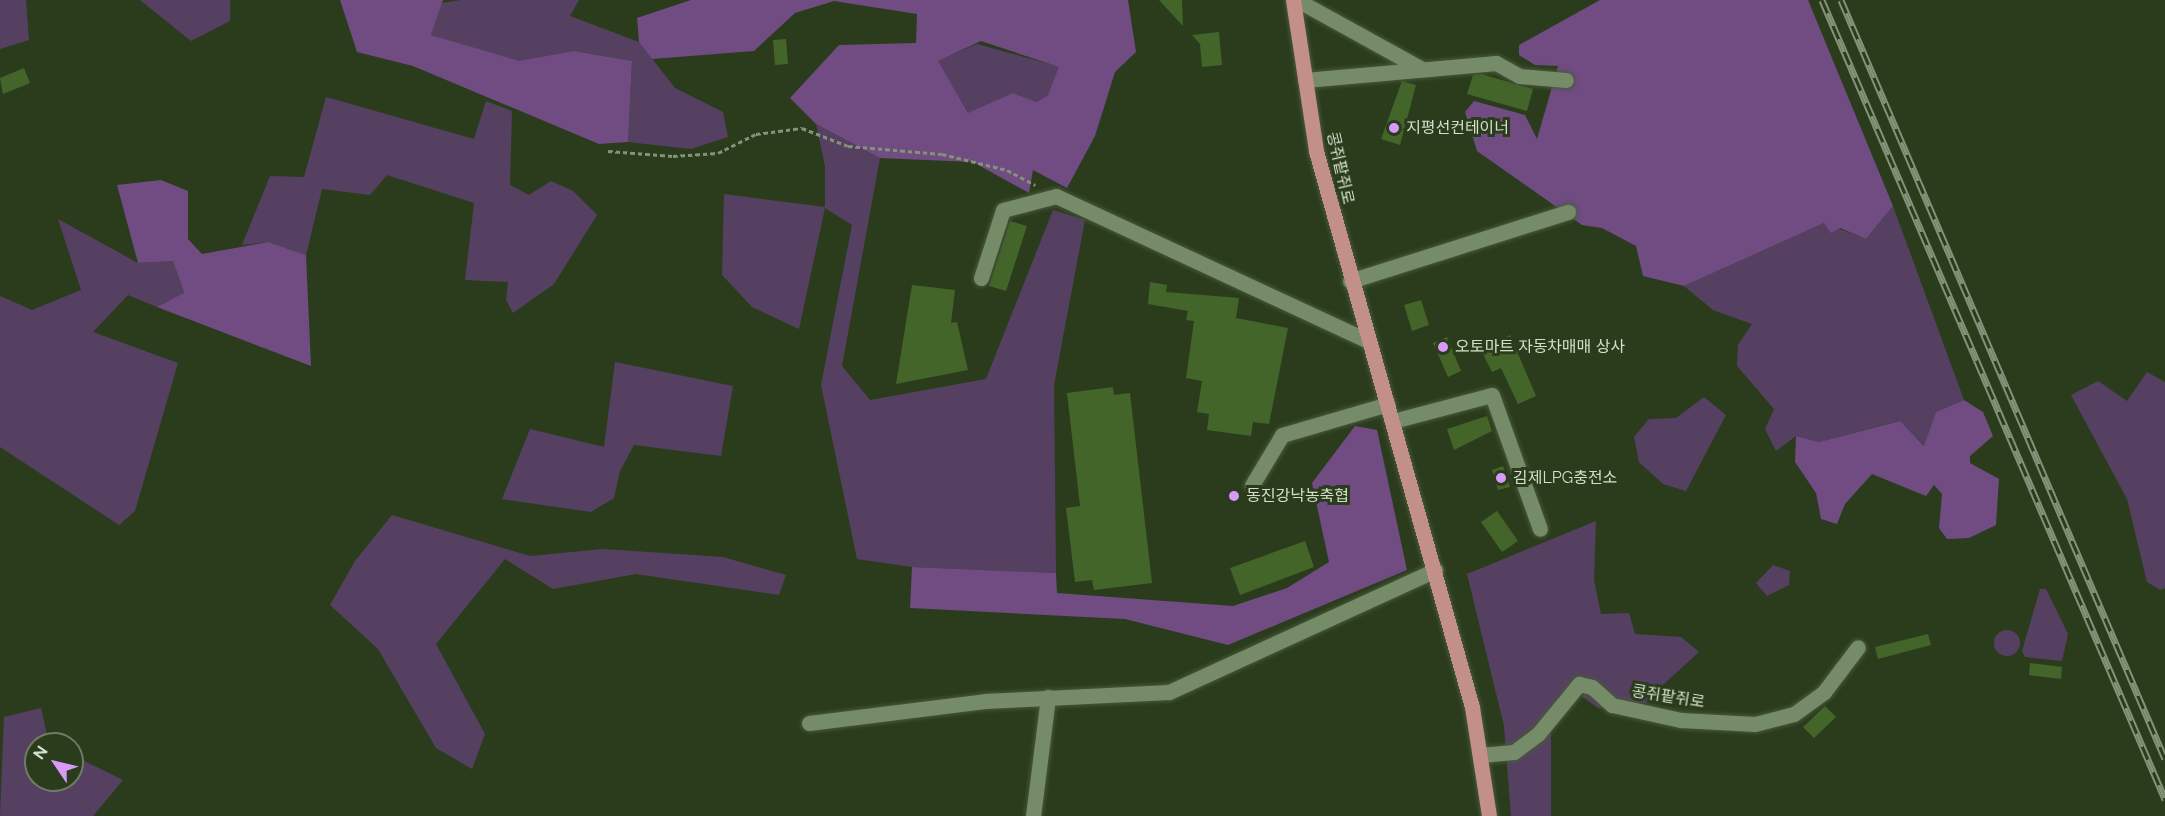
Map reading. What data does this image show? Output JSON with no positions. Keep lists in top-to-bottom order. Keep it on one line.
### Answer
{"streets":{"main road":["콩쥐팥쥐로"]},"places":["지평선컨테이너","오토마트 자동차매매 상사","김제LPG충전소","동진강낙농축협"],"north":"top left"}
